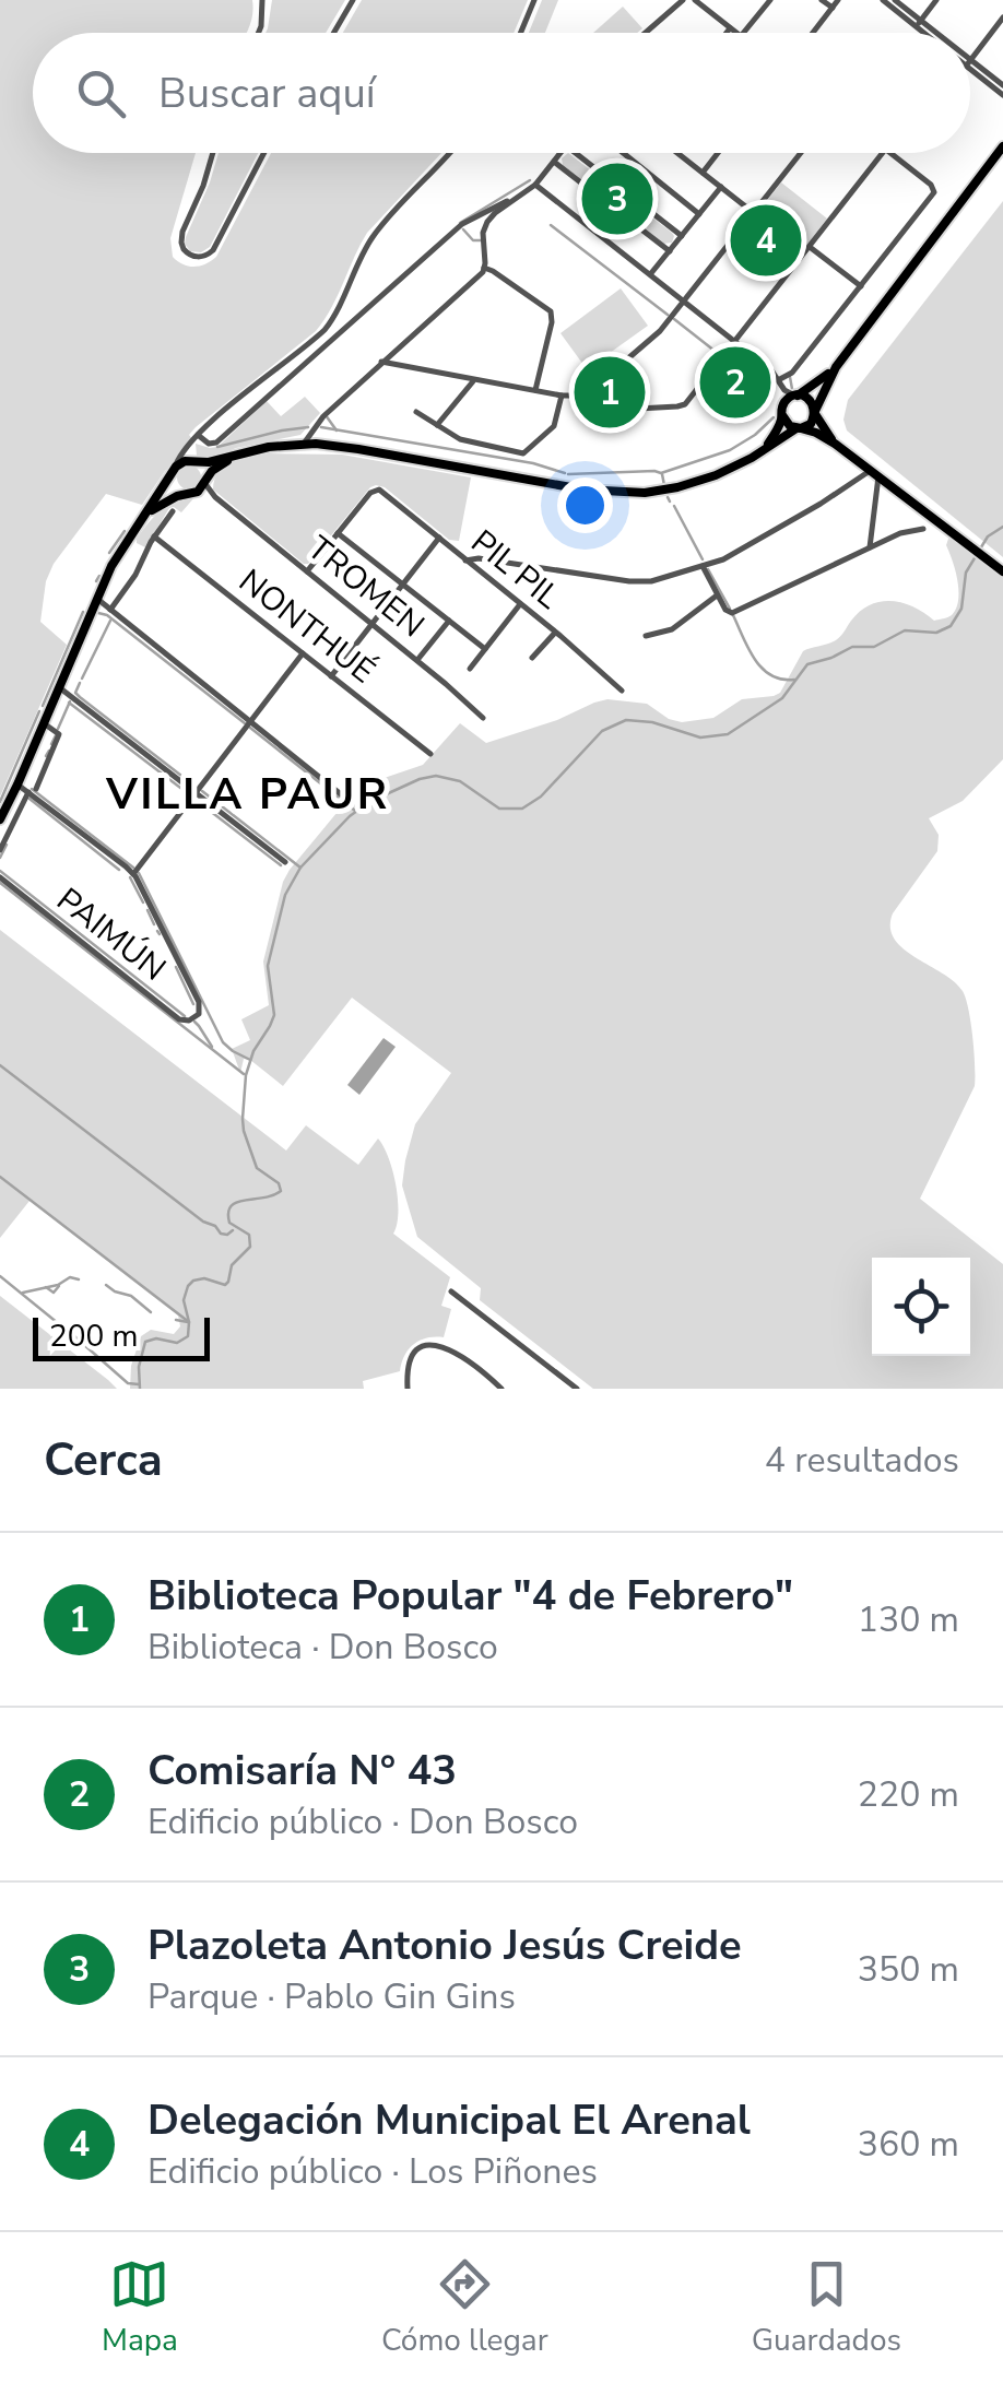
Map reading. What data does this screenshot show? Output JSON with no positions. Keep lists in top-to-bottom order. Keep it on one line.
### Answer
{"streets":{"street":["PIL PIL","TROMEN","NONTHUÉ","PAIMÚN"]},"districts":["VILLA PAUR"],"scale_bar":"200 m","page":{"search":"Buscar aquí","pins":["3","4","2","1"],"scale":"200 m","heading":["Cerca","4 resultados"],"list":[{"mark":"1","name":"Biblioteca Popular \"4 de Febrero\"","note":"Biblioteca · Don Bosco","value":"130 m"},{"mark":"2","name":"Comisaría N° 43","note":"Edificio público · Don Bosco","value":"220 m"},{"mark":"3","name":"Plazoleta Antonio Jesús Creide","note":"Parque · Pablo Gin Gins","value":"350 m"},{"mark":"4","name":"Delegación Municipal El Arenal","note":"Edificio público · Los Piñones","value":"360 m"}],"nav":["Mapa","Cómo llegar","Guardados"]}}
